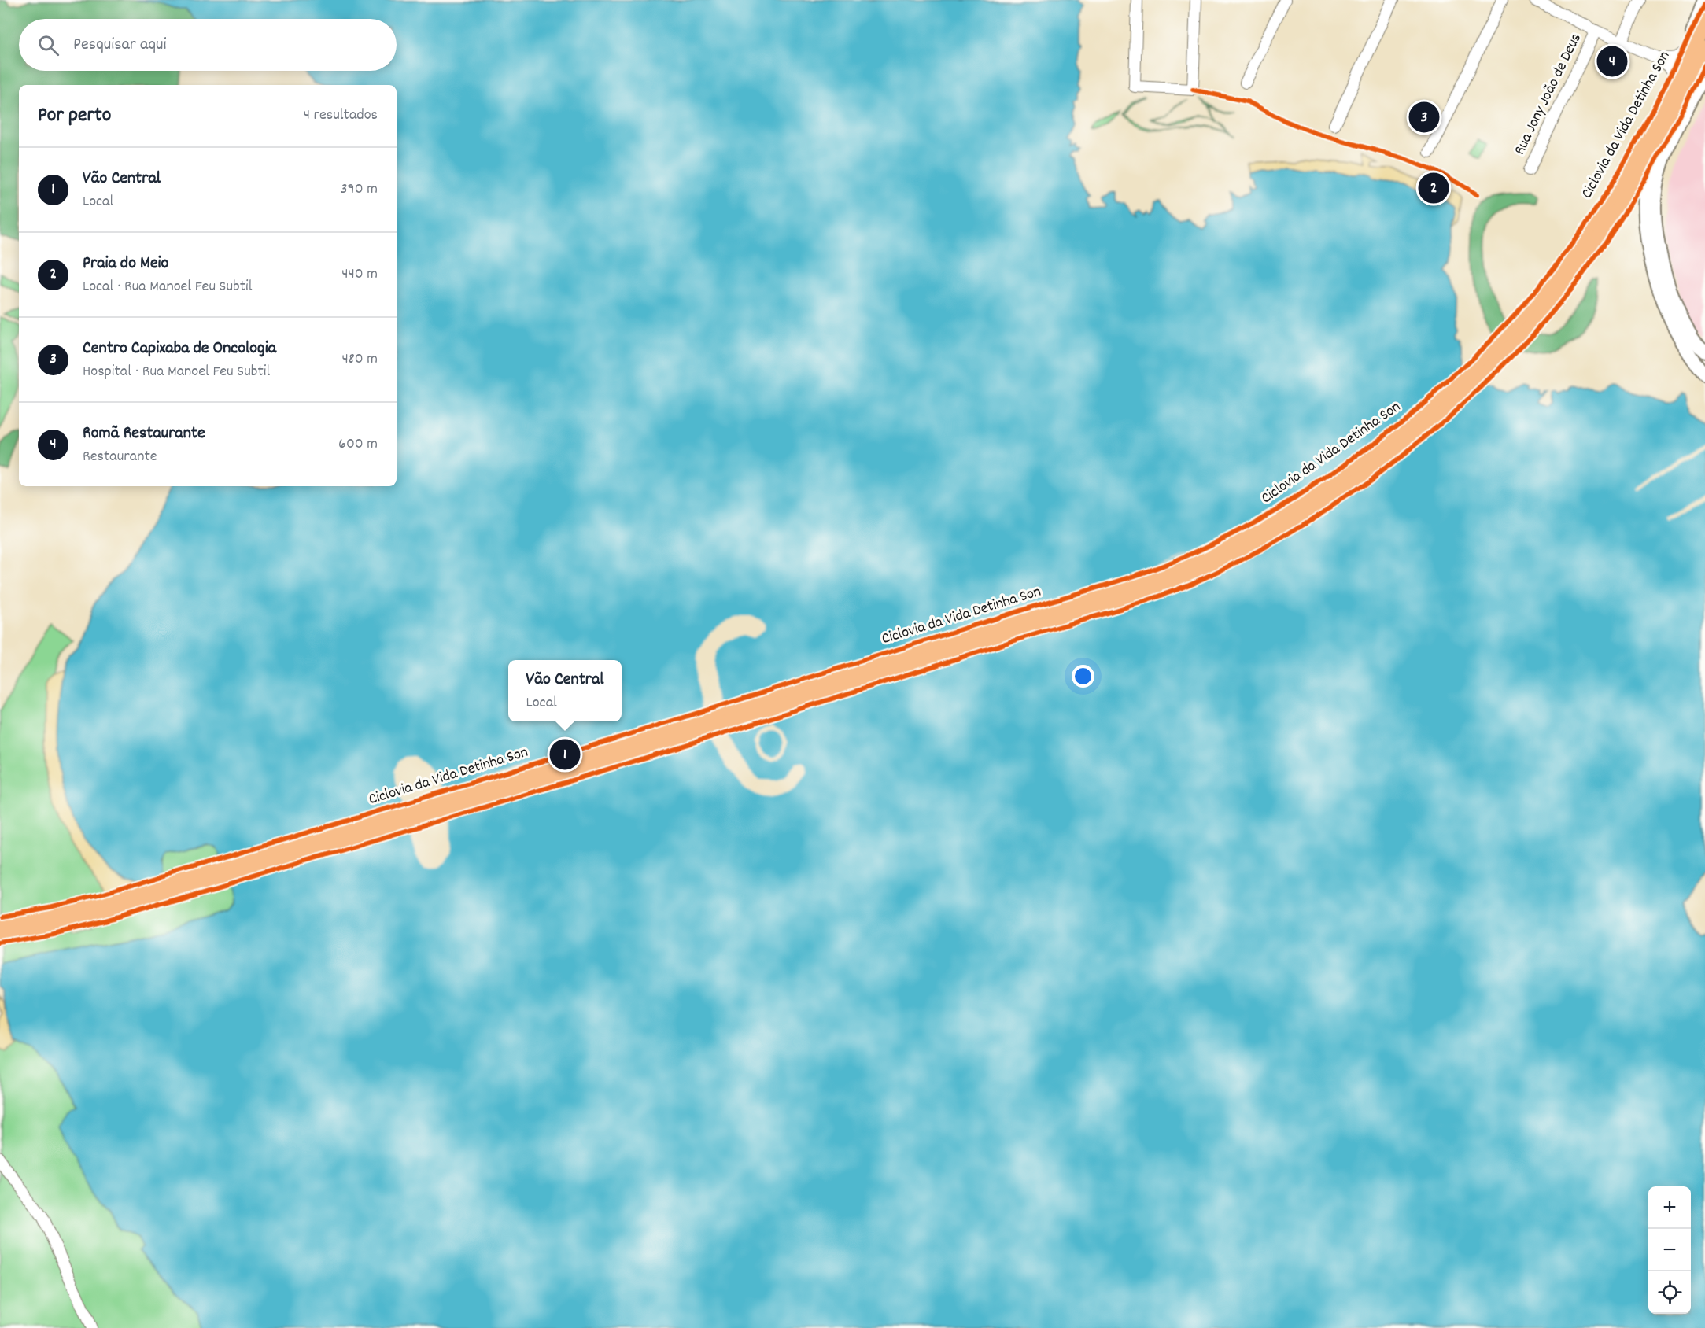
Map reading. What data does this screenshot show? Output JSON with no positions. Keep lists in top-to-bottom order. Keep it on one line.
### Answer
{"streets":{"street":["Rua Jony João de Deus"],"cycle path":["Ciclovia da Vida Detinha Son"]},"page":{"search":"Pesquisar aqui","pins":["4","3","2","1"],"heading":["Por perto","4 resultados"],"list":[{"mark":"1","name":"Vão Central","note":"Local","value":"390 m"},{"mark":"2","name":"Praia do Meio","note":"Local · Rua Manoel Feu Subtil","value":"440 m"},{"mark":"3","name":"Centro Capixaba de Oncologia","note":"Hospital · Rua Manoel Feu Subtil","value":"480 m"},{"mark":"4","name":"Romã Restaurante","note":"Restaurante","value":"600 m"}],"popup":["Vão Central","Local"],"map_buttons":["+","−"]}}
